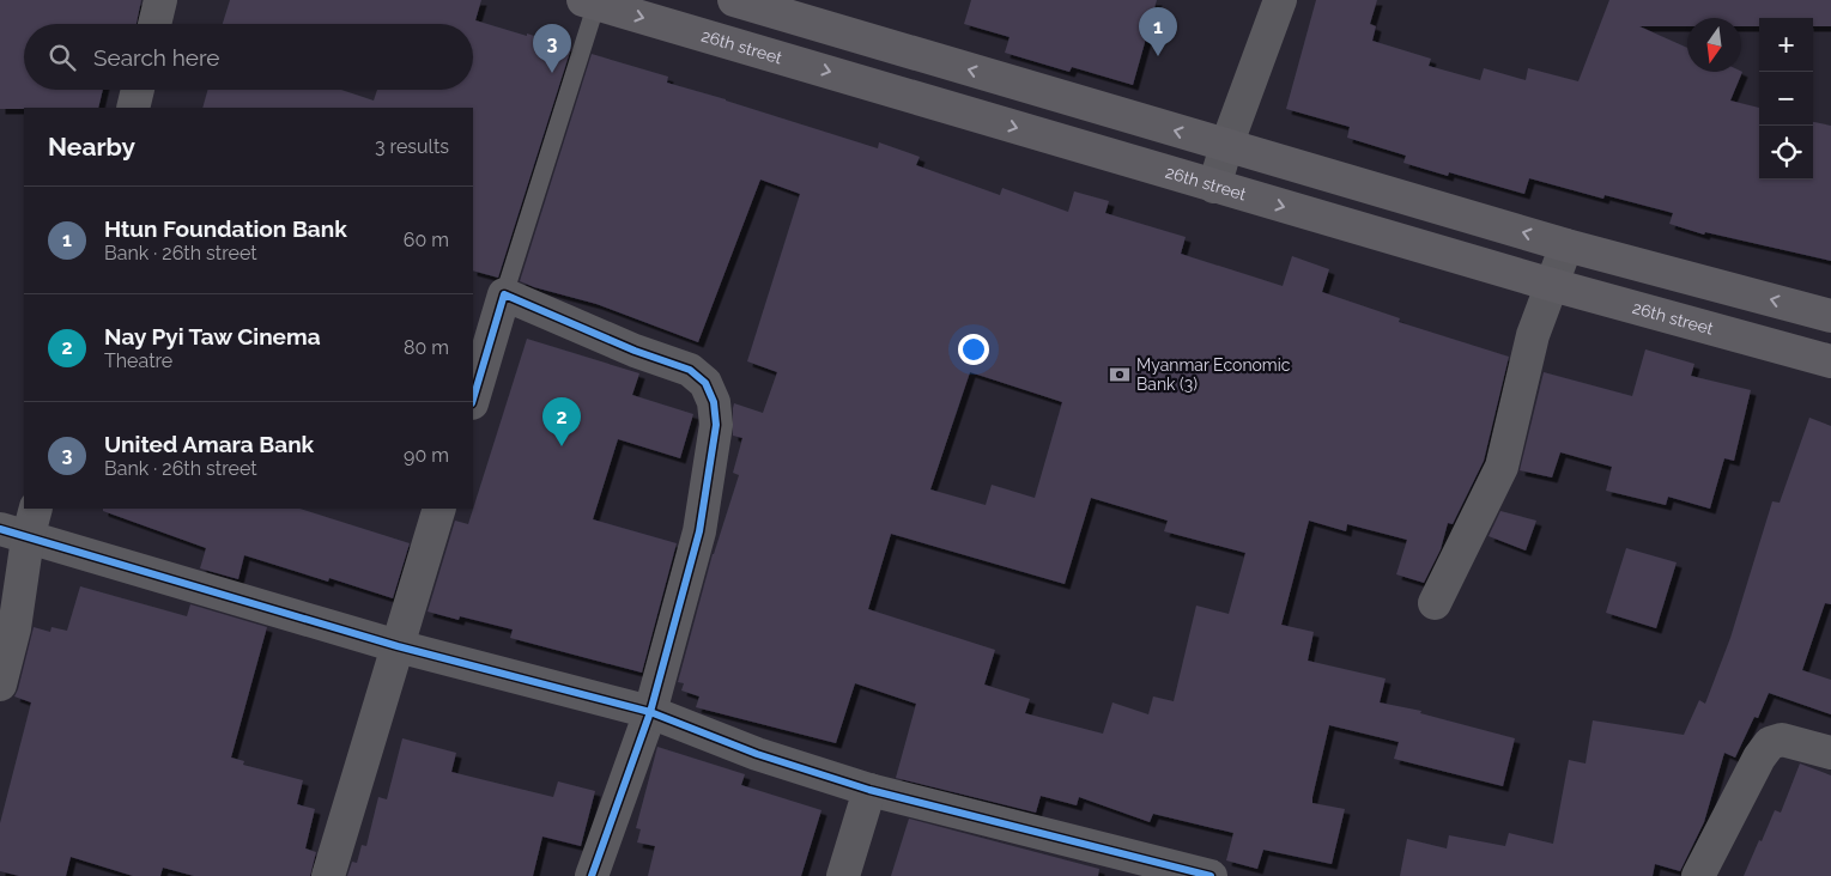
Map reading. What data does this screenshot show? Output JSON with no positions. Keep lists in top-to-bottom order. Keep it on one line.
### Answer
{"streets":{"main road":["26th street"]},"places":{"bank":["Myanmar Economic Bank (3)"]},"north":"bottom","page":{"pins":["1","3","2"],"map_buttons":["+","−"],"search":"Search here","heading":["Nearby","3 results"],"list":[{"mark":"1","name":"Htun Foundation Bank","note":"Bank · 26th street","value":"60 m"},{"mark":"2","name":"Nay Pyi Taw Cinema","note":"Theatre","value":"80 m"},{"mark":"3","name":"United Amara Bank","note":"Bank · 26th street","value":"90 m"}]}}
